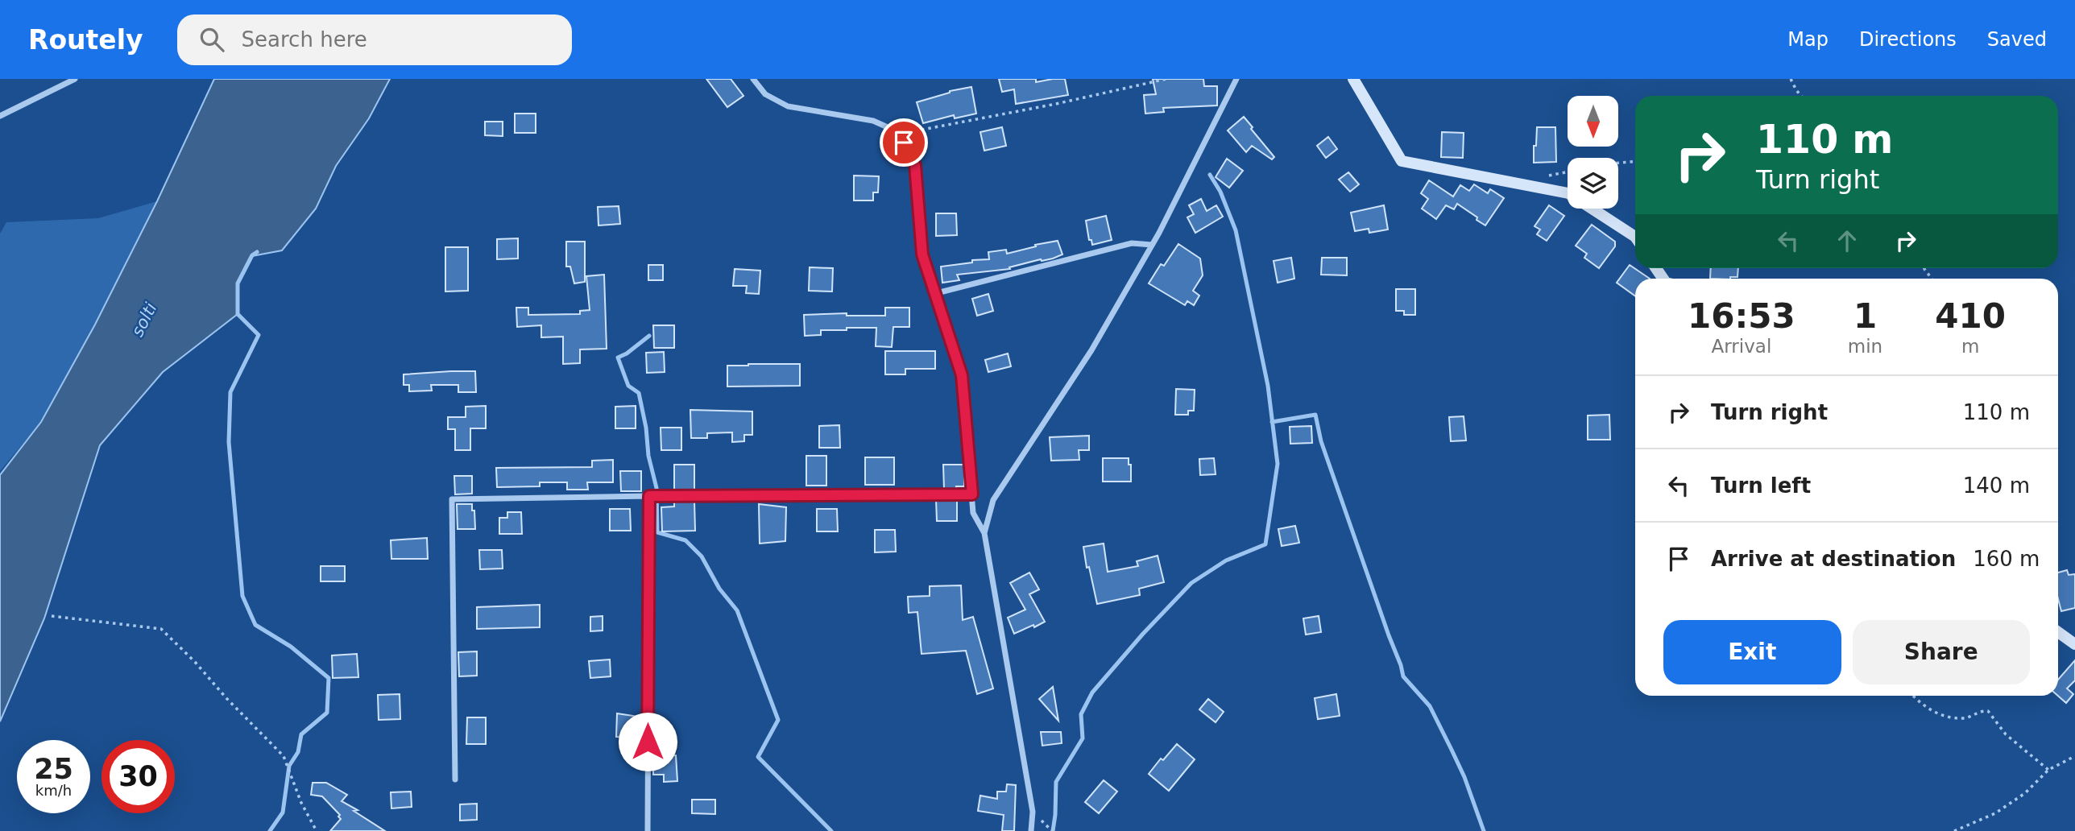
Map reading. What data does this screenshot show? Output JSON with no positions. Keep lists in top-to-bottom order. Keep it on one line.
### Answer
{"water":["solti"],"north":"bottom","page":{"header":"Routely","search":"Search here","nav":["Map","Directions","Saved"],"turn":["110 m","Turn right"],"eta":["16:53","Arrival","1","min","410","m"],"list":[{"name":"Turn right","value":"110 m"},{"name":"Turn left","value":"140 m"},{"name":"Arrive at destination","value":"160 m"}],"buttons":["Exit","Share"],"speed":"25 km/h","limit":"30"}}
